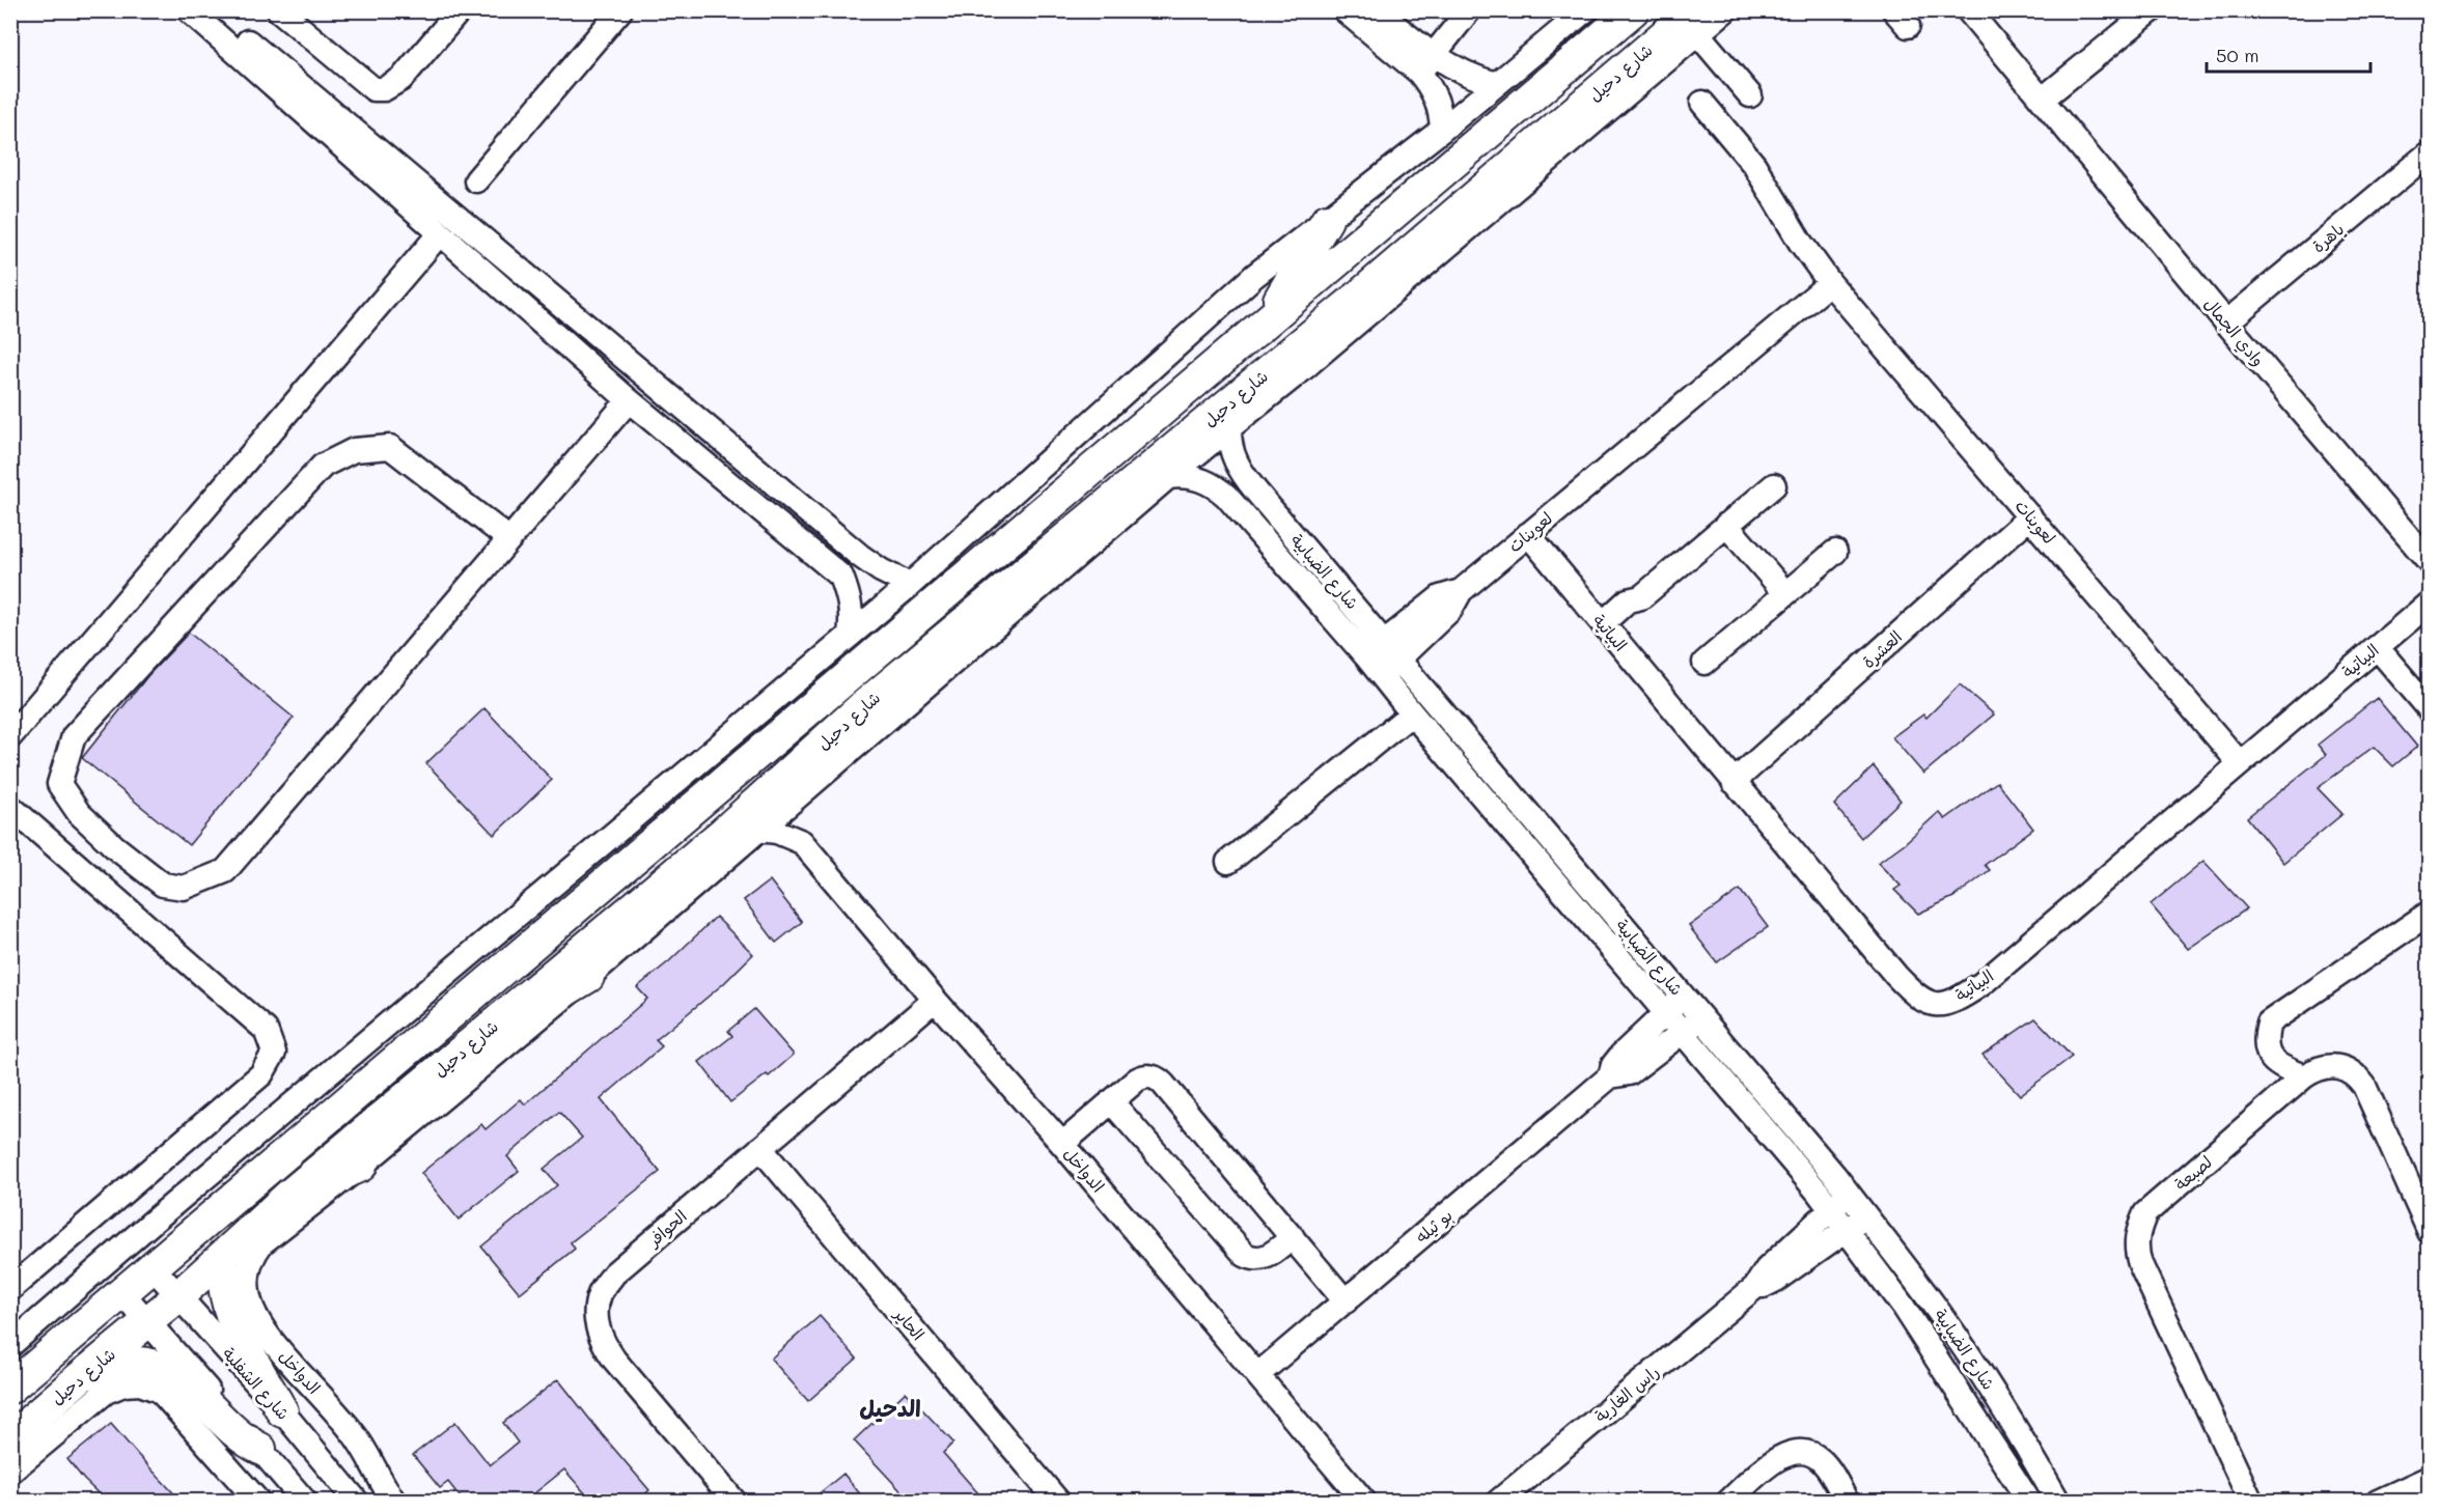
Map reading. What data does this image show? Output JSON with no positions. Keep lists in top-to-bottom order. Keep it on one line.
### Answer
{"streets":{"main road":["شارع دحيل"],"street":["باهرة","وادي الجمال","لعوينات","شارع الضبابية","البياتية","العشرة","الدواخل","لصبعة","بو ثيله","الحوافر","الحاير","شارع الشفلية","راس الغارية"]},"crossings":[["شارع دحيل","شارع الضبابية"],["شارع دحيل","الدواخل"],["شارع دحيل","شارع الشفلية"],["باهرة","وادي الجمال"],["لعوينات","شارع الضبابية"],["لعوينات","البياتية"],["لعوينات","العشرة"],["شارع الضبابية","بو ثيله"],["شارع الضبابية","راس الغارية"],["البياتية","العشرة"],["الدواخل","بو ثيله"],["الدواخل","الحوافر"],["الحوافر","الحاير"]],"districts":["الدحيل"],"scale_bar":"50 m"}
